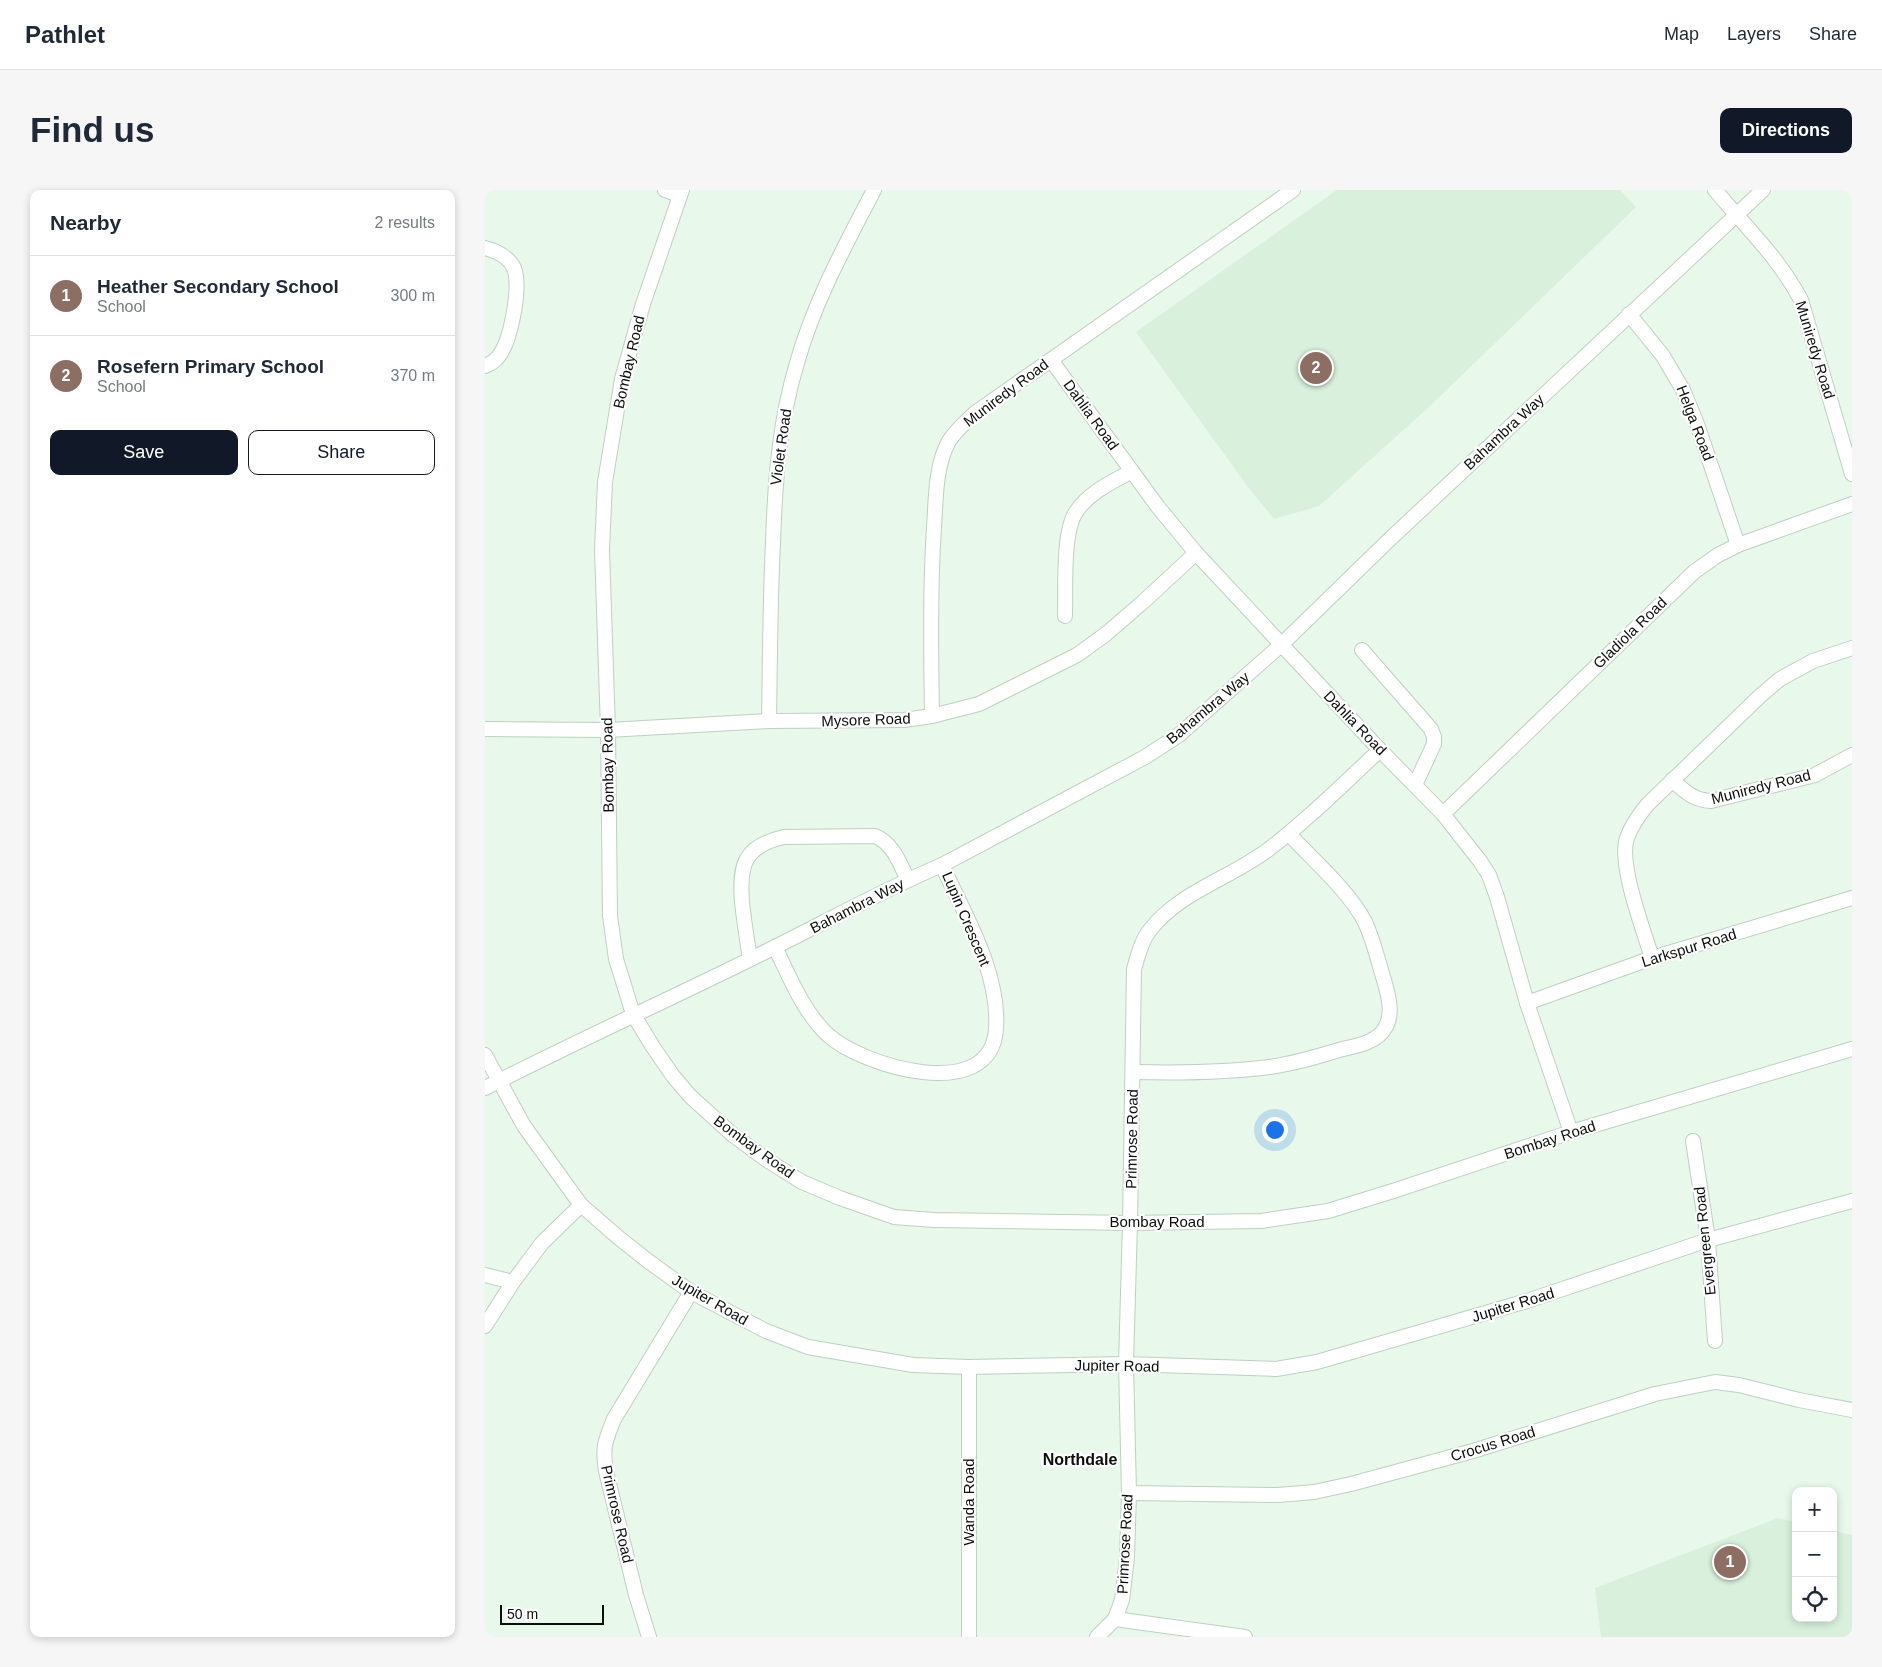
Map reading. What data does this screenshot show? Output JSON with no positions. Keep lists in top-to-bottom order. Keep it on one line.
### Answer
{"streets":{"street":["Muniredy Road","Bombay Road","Dahlia Road","Helga Road","Bahambra Way","Violet Road","Gladiola Road","Mysore Road","Lupin Crescent","Larkspur Road","Primrose Road","Evergreen Road","Jupiter Road","Crocus Road","Wanda Road"]},"crossings":[["Muniredy Road","Dahlia Road"],["Muniredy Road","Bahambra Way"],["Muniredy Road","Mysore Road"],["Bombay Road","Dahlia Road"],["Bombay Road","Bahambra Way"],["Bombay Road","Mysore Road"],["Bombay Road","Primrose Road"],["Dahlia Road","Bahambra Way"],["Dahlia Road","Gladiola Road"],["Dahlia Road","Mysore Road"],["Dahlia Road","Larkspur Road"],["Dahlia Road","Primrose Road"],["Helga Road","Bahambra Way"],["Helga Road","Gladiola Road"],["Bahambra Way","Lupin Crescent"],["Bahambra Way","Jupiter Road"],["Violet Road","Mysore Road"],["Primrose Road","Jupiter Road"],["Primrose Road","Crocus Road"],["Evergreen Road","Jupiter Road"],["Jupiter Road","Wanda Road"]],"districts":["Northdale"],"scale_bar":"50 m","page":{"header":"Pathlet","nav":["Map","Layers","Share"],"buttons":["Directions",["Save","Share"]],"title":"Find us","heading":["Nearby","2 results"],"list":[{"mark":"1","name":"Heather Secondary School","note":"School","value":"300 m"},{"mark":"2","name":"Rosefern Primary School","note":"School","value":"370 m"}],"pins":["2","1"],"map_buttons":["+","−"],"scale":"50 m"}}
